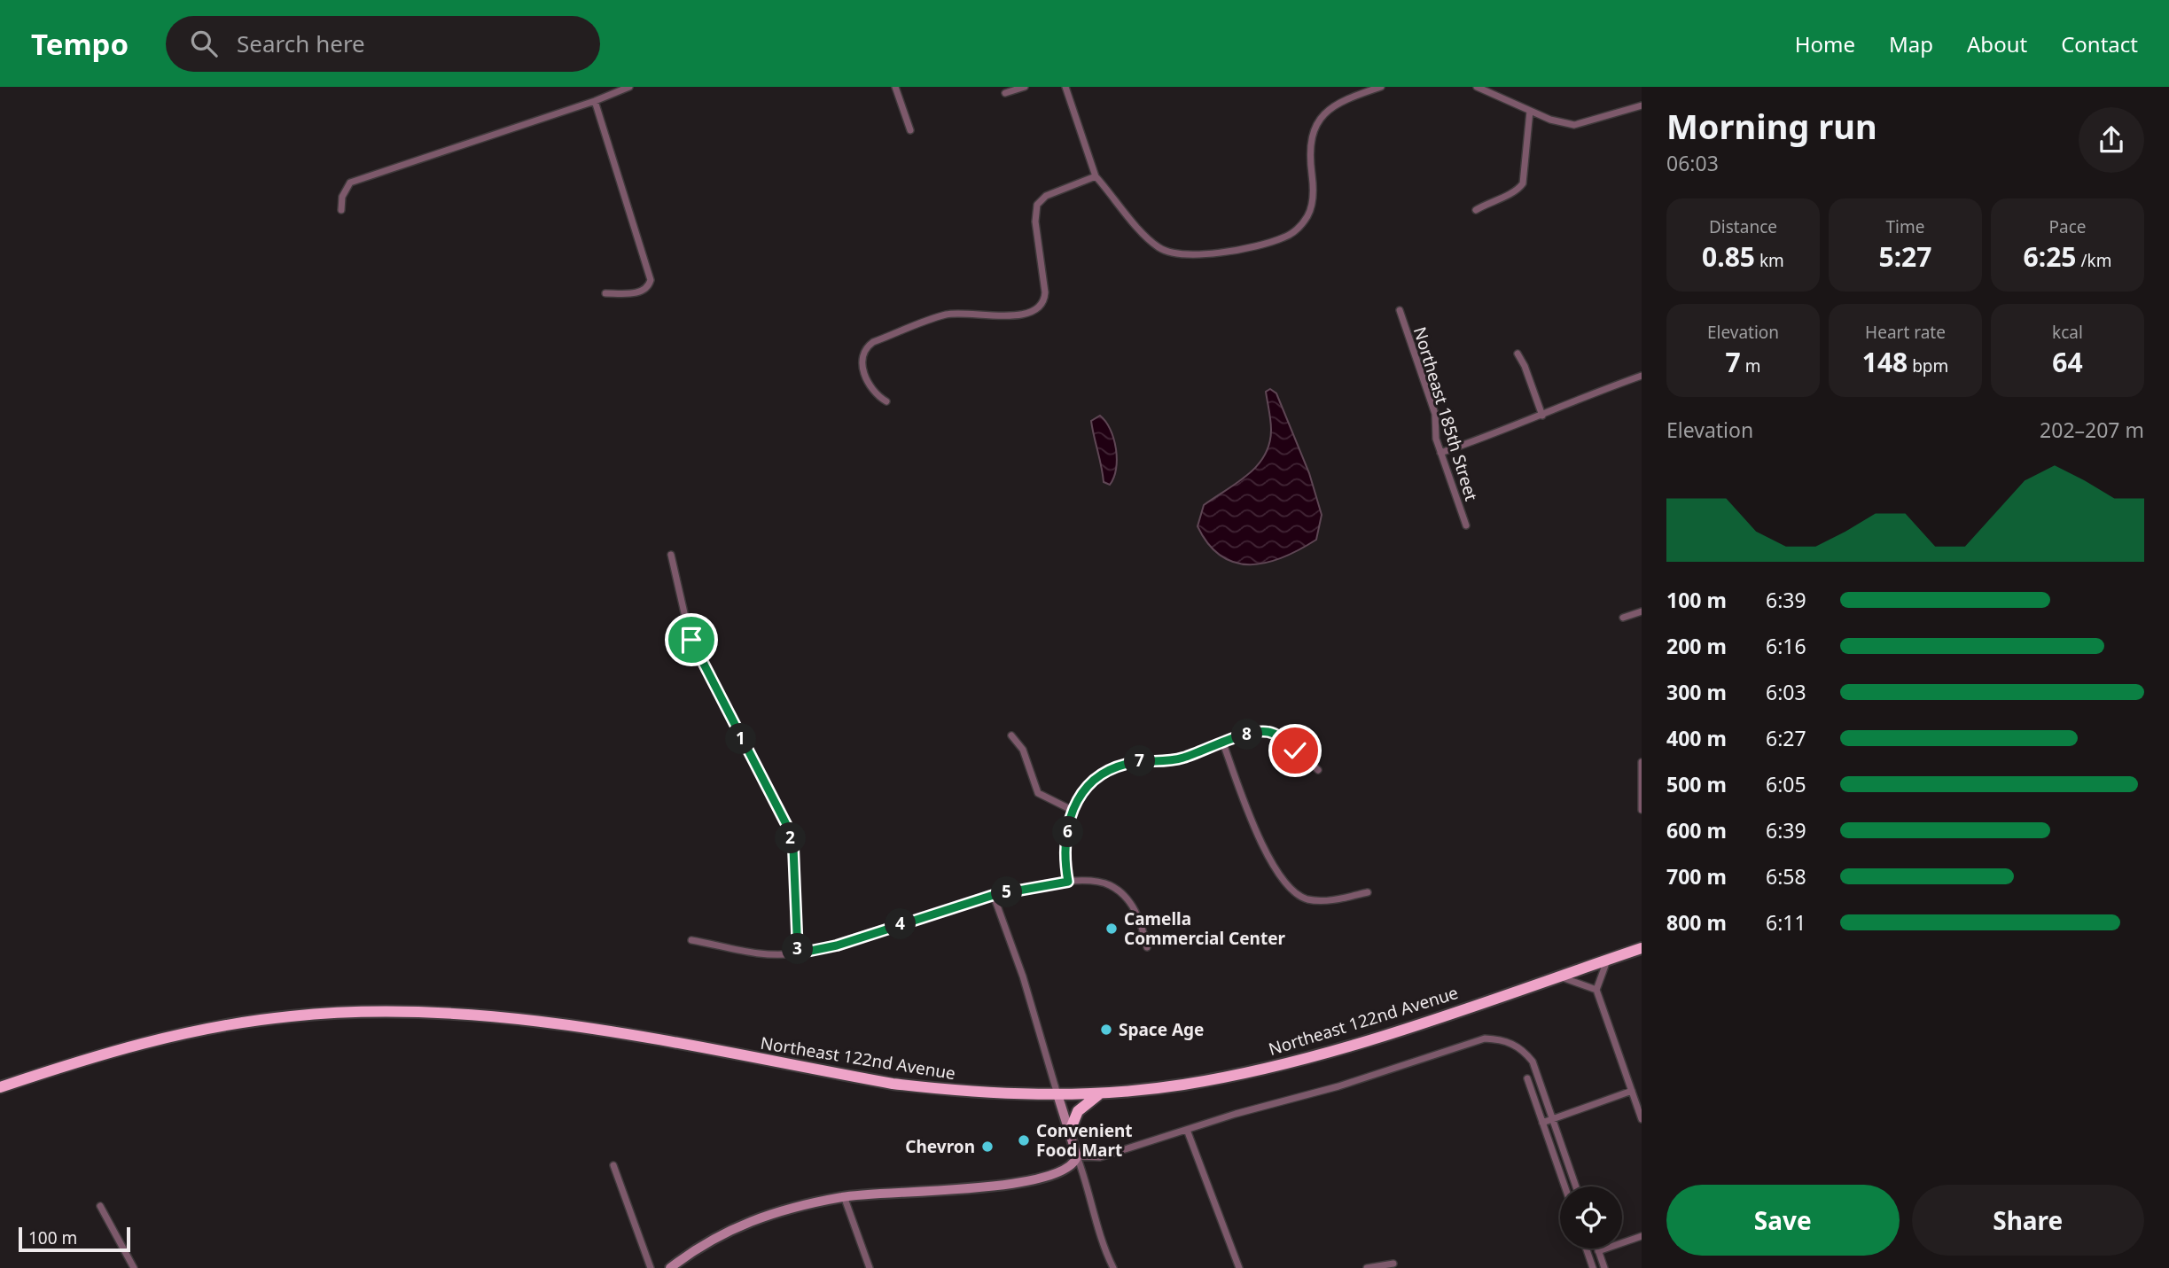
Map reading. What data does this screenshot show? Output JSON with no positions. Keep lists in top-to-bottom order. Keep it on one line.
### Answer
{"streets":{"highway":["Northeast 122nd Avenue"],"street":["Northeast 185th Street"]},"places":["Camella Commercial Center","Space Age","Convenient Food Mart","Chevron"],"scale_bar":"100 m","page":{"header":"Tempo","search":"Search here","nav":["Home","Map","About","Contact"],"heading":["Morning run","06:03"],"stats":[["Distance","0.85 km"],["Time","5:27"],["Pace","6:25 /km"],["Elevation","7 m"],["Heart rate","148 bpm"],["kcal","64"]],"chart":["Elevation","202–207 m"],"list":[{"name":"100 m","note":"6:39"},{"name":"200 m","note":"6:16"},{"name":"300 m","note":"6:03"},{"name":"400 m","note":"6:27"},{"name":"500 m","note":"6:05"},{"name":"600 m","note":"6:39"},{"name":"700 m","note":"6:58"},{"name":"800 m","note":"6:11"}],"pins":["8","1","7","6","2","5","4","3"],"buttons":["Save","Share"],"scale":"100 m"}}
